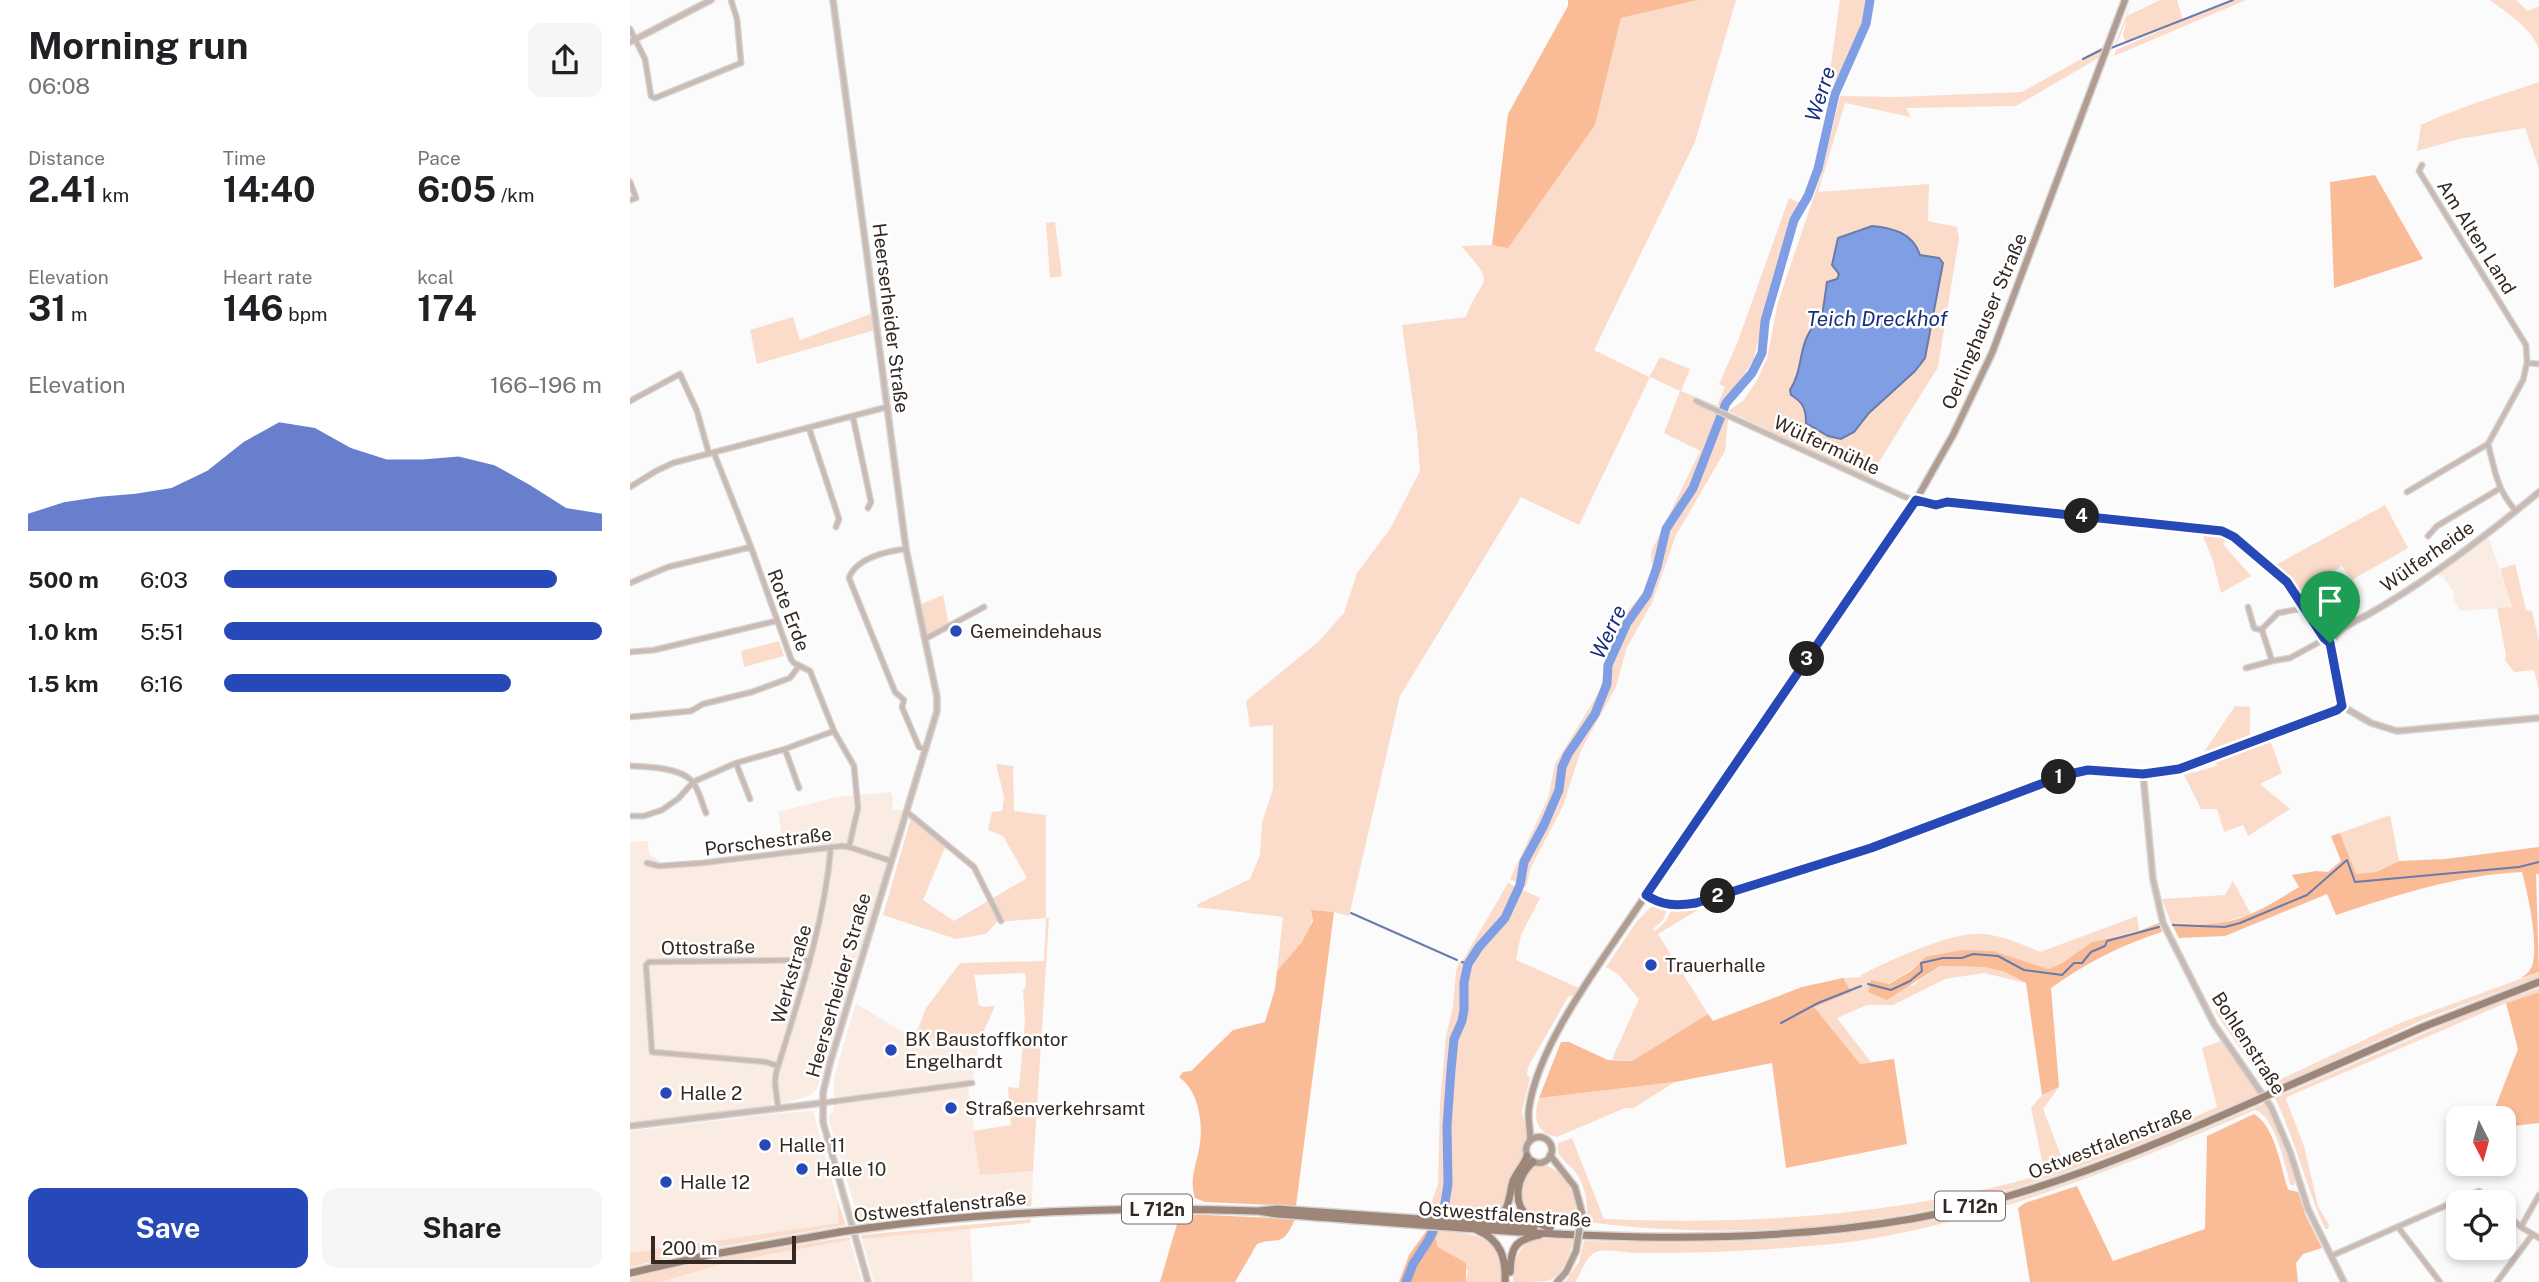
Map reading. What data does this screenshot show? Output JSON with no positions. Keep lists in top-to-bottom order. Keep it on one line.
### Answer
{"streets":{"main road":["Oerlinghauser Straße","Ostwestfalenstraße","L 712n"],"street":["Am Alten Land","Heerserheider Straße","Wülfermühle","Wülferheide","Rote Erde","Porschestraße","Ottostraße","Werkstraße","Bohlenstraße"]},"crossings":[["Heerserheider Straße","Porschestraße"],["Heerserheider Straße","Werkstraße"],["Oerlinghauser Straße","Wülfermühle"],["Oerlinghauser Straße","L 712n"],["Rote Erde","Porschestraße"],["Porschestraße","Werkstraße"],["Ottostraße","Werkstraße"],["Ostwestfalenstraße","L 712n"]],"water":["Werre","Teich Dreckhof"],"places":["Gemeindehaus","Trauerhalle","BK Baustoffkontor Engelhardt","Halle 2","Straßenverkehrsamt","Halle 11","Halle 10","Halle 12"],"scale_bar":"200 m","north":"bottom","page":{"heading":["Morning run","06:08"],"stats":[["Distance","2.41 km"],["Time","14:40"],["Pace","6:05 /km"],["Elevation","31 m"],["Heart rate","146 bpm"],["kcal","174"]],"chart":["Elevation","166–196 m"],"pins":["4","3","1","2"],"list":[{"name":"500 m","note":"6:03"},{"name":"1.0 km","note":"5:51"},{"name":"1.5 km","note":"6:16"}],"buttons":["Save","Share"],"scale":"200 m"}}
